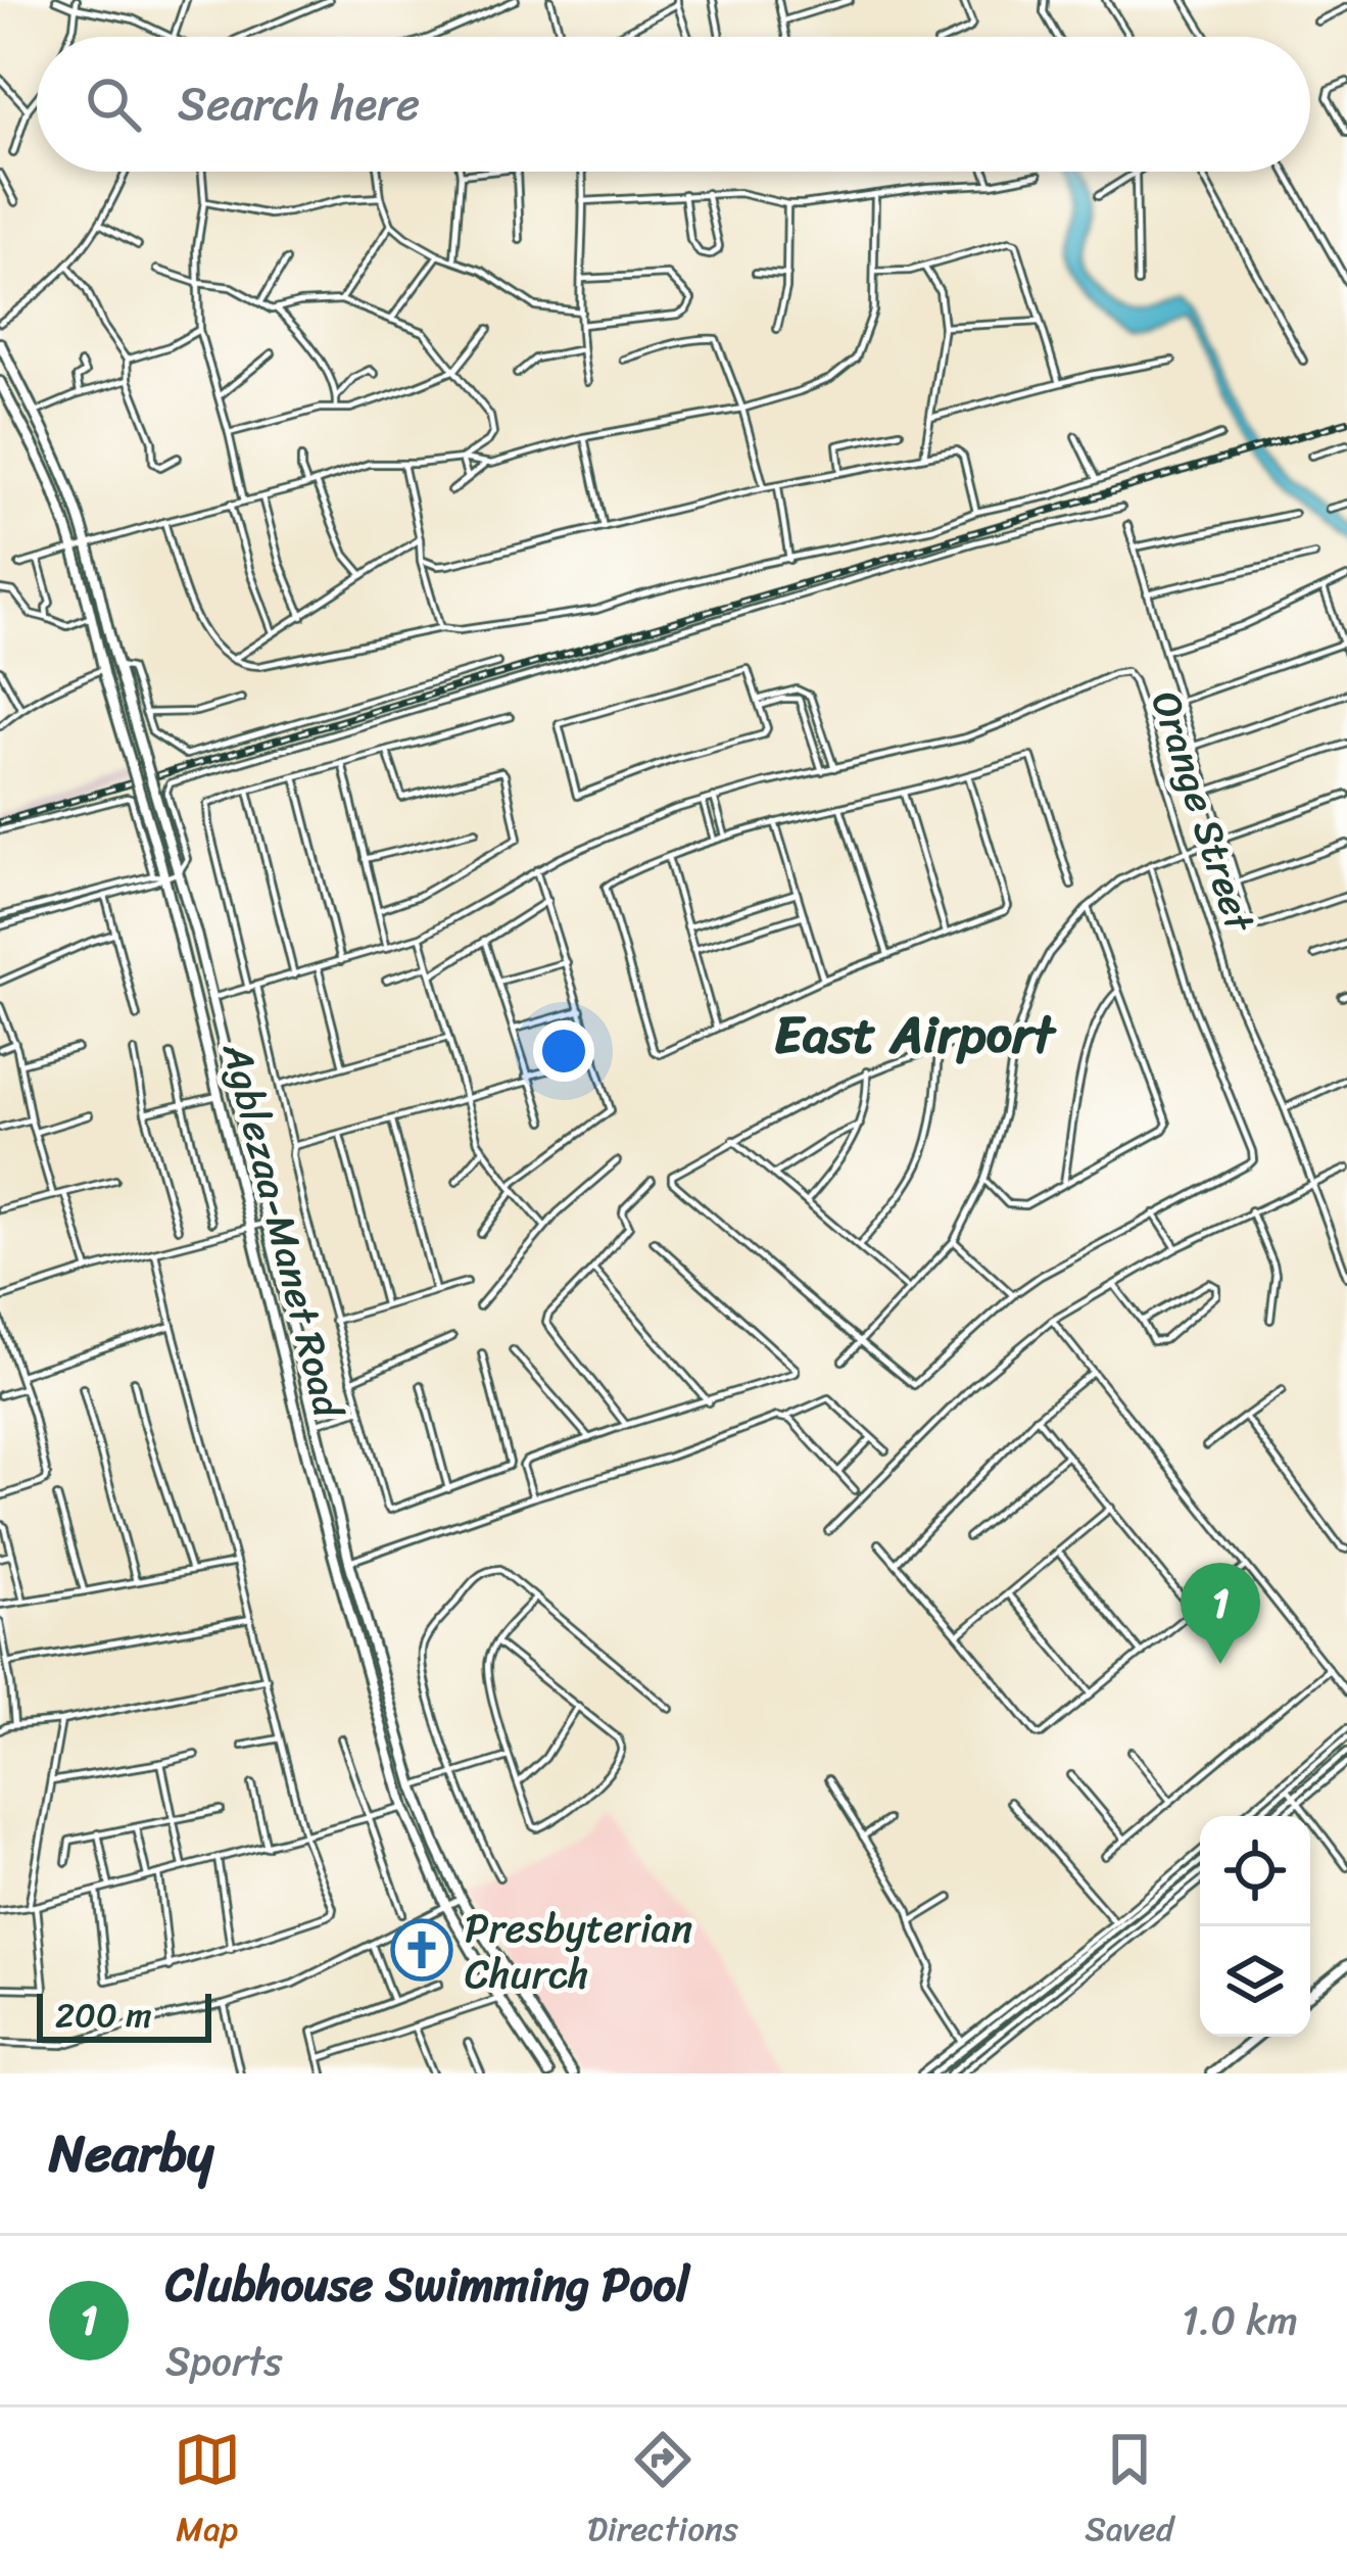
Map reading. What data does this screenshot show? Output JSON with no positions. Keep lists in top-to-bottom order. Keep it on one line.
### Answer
{"streets":{"main road":["Agblezaa-Manet Road"],"street":["Orange Street"]},"crossings":[["Orange Street","Agblezaa-Manet Road"]],"districts":["East Airport"],"places":{"church":["Presbyterian Church"]},"scale_bar":"200 m","page":{"search":"Search here","pins":"1","scale":"200 m","heading":"Nearby","list":[{"mark":"1","name":"Clubhouse Swimming Pool","note":"Sports","value":"1.0 km"}],"nav":["Map","Directions","Saved"]}}
